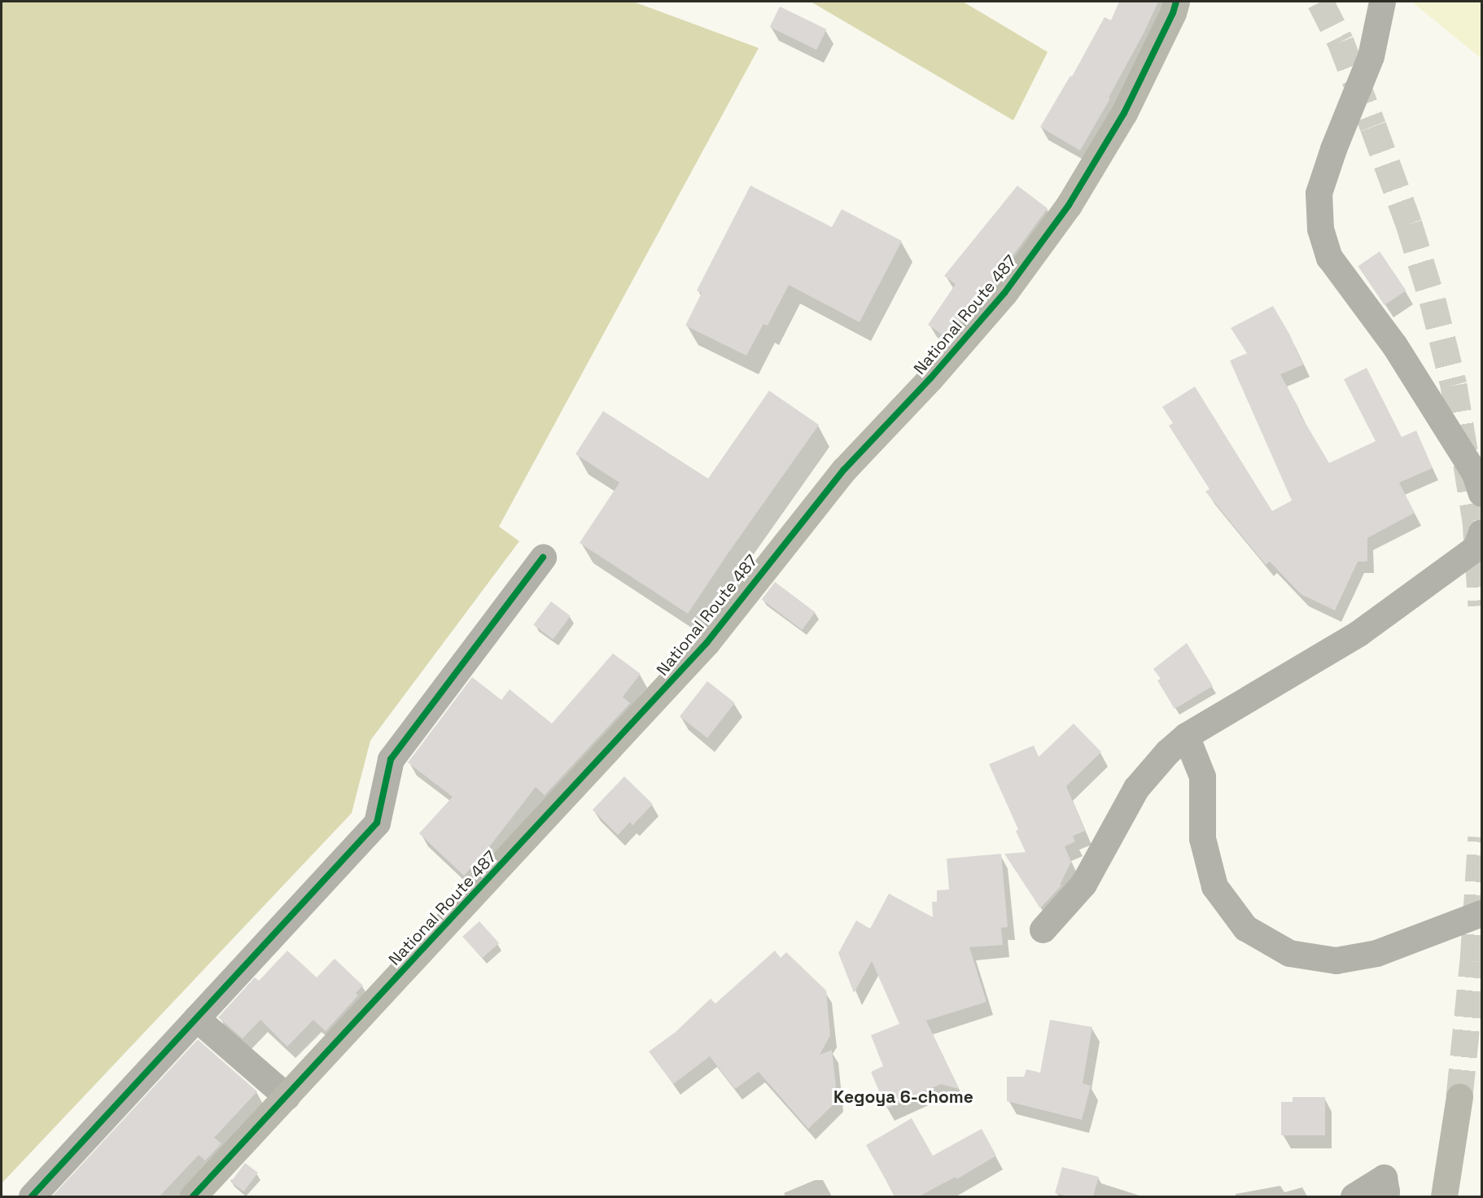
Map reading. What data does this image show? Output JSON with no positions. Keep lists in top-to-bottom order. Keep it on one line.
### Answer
{"streets":{"highway":["National Route 487"]},"districts":["Kegoya 6-chome"]}
